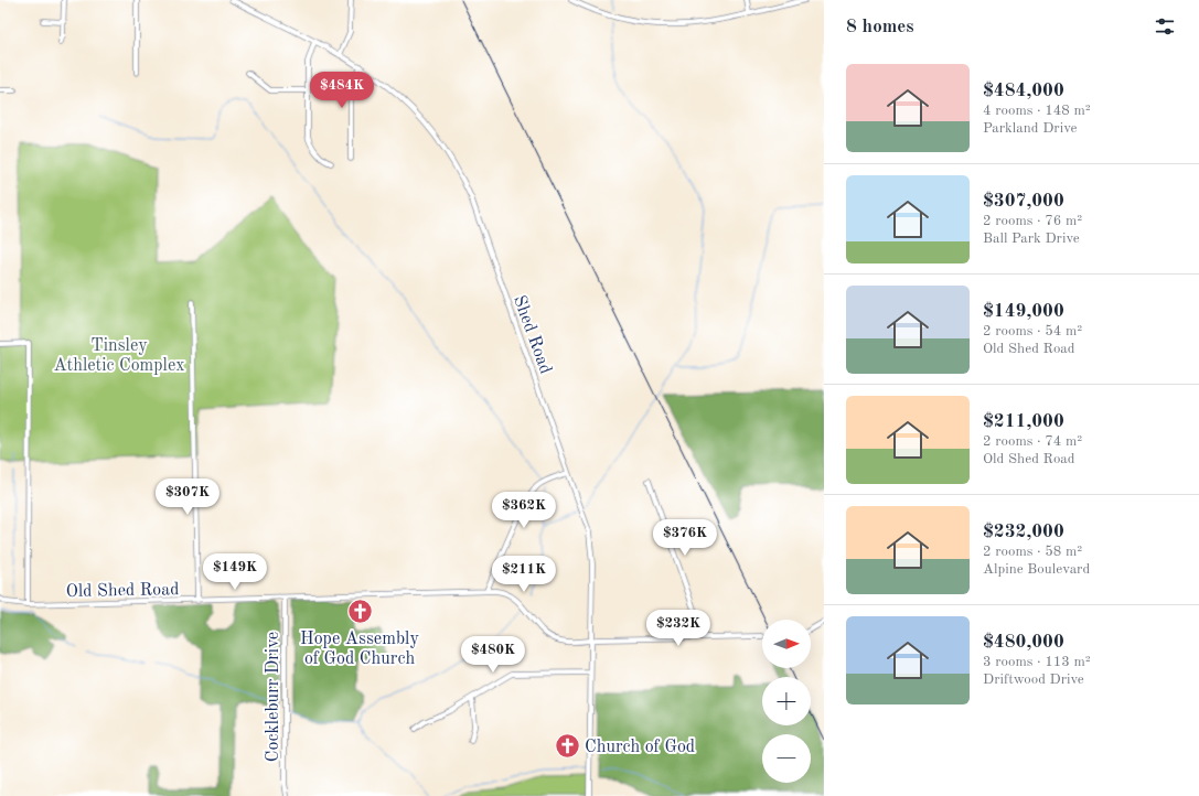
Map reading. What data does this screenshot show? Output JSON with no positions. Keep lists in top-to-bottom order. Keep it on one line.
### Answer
{"streets":{"street":["Shed Road","Old Shed Road","Cockleburr Drive"]},"crossings":[["Shed Road","Old Shed Road"],["Old Shed Road","Cockleburr Drive"]],"parks":["Tinsley Athletic Complex"],"places":{"church":["Hope Assembly of God Church","Church of God"]},"north":"right","page":{"heading":"8 homes","list":[{"name":"$484,000","note":"4 rooms · 148 m² · Parkland Drive"},{"name":"$307,000","note":"2 rooms · 76 m² · Ball Park Drive"},{"name":"$149,000","note":"2 rooms · 54 m² · Old Shed Road"},{"name":"$211,000","note":"2 rooms · 74 m² · Old Shed Road"},{"name":"$232,000","note":"2 rooms · 58 m² · Alpine Boulevard"},{"name":"$480,000","note":"3 rooms · 113 m² · Driftwood Drive"}],"price":["$484K","$307K","$362K","$376K","$149K","$211K","$232K","$480K"],"map_buttons":["+","−"]}}
